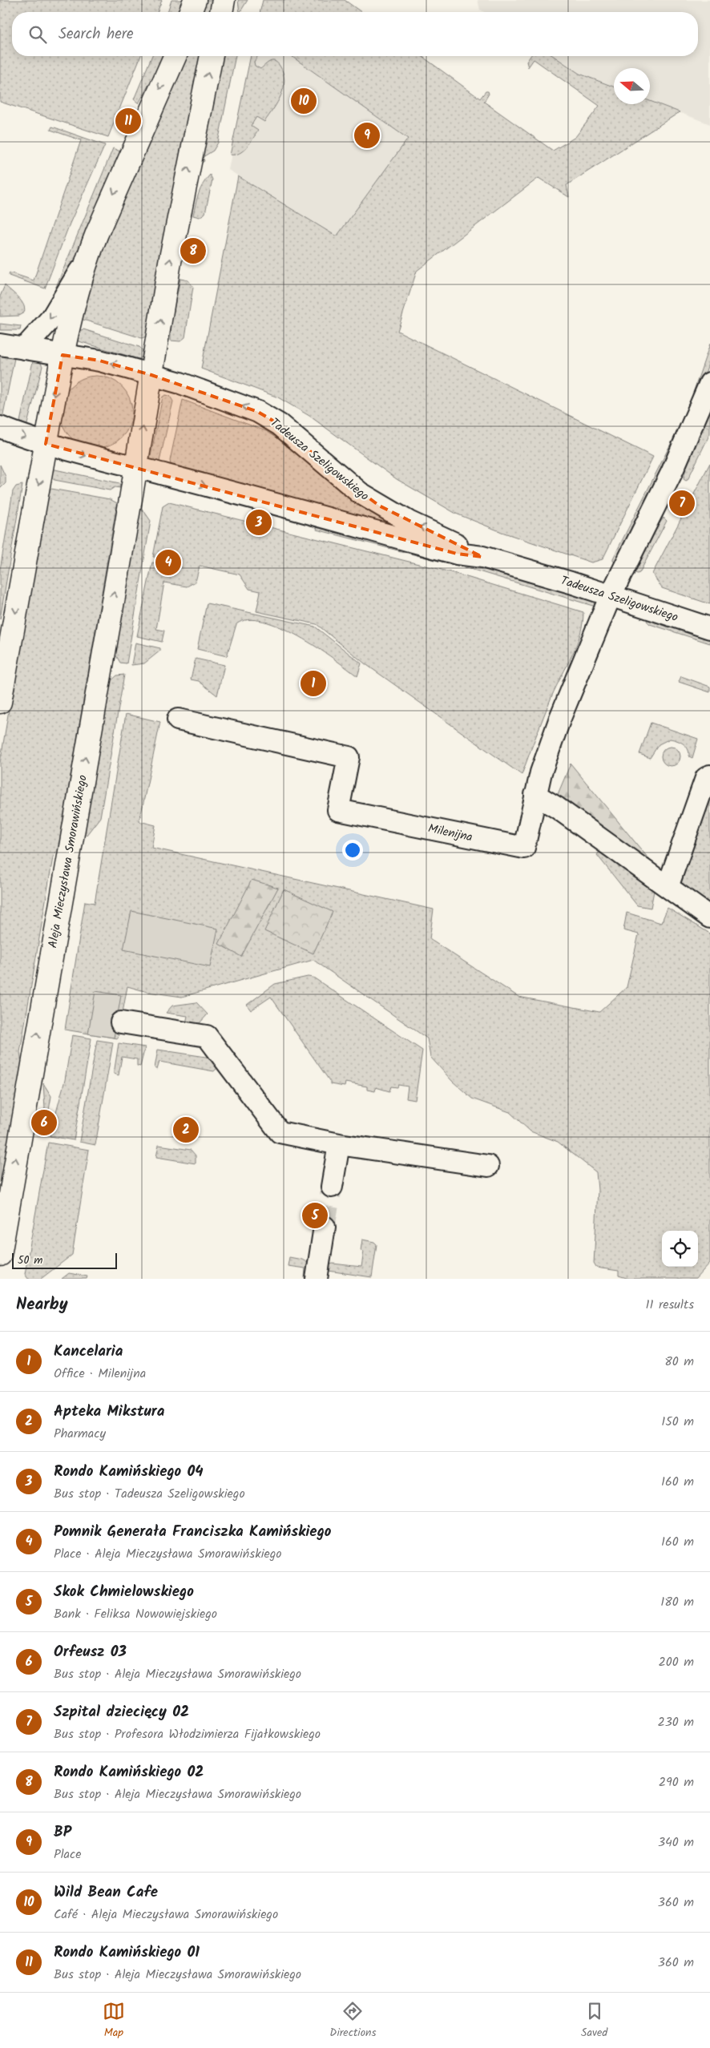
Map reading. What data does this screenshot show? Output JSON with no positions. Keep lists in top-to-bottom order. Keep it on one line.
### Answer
{"streets":{"main road":["Aleja Mieczysława Smorawińskiego"],"street":["Tadeusza Szeligowskiego","Milenijna"]},"crossings":[["Tadeusza Szeligowskiego","Milenijna"],["Tadeusza Szeligowskiego","Aleja Mieczysława Smorawińskiego"]],"scale_bar":"50 m","north":"left","page":{"search":"Search here","pins":["10","11","9","8","7","3","4","1","6","2","5"],"scale":"50 m","heading":["Nearby","11 results"],"list":[{"mark":"1","name":"Kancelaria","note":"Office · Milenijna","value":"80 m"},{"mark":"2","name":"Apteka Mikstura","note":"Pharmacy","value":"150 m"},{"mark":"3","name":"Rondo Kamińskiego 04","note":"Bus stop · Tadeusza Szeligowskiego","value":"160 m"},{"mark":"4","name":"Pomnik Generała Franciszka Kamińskiego","note":"Place · Aleja Mieczysława Smorawińskiego","value":"160 m"},{"mark":"5","name":"Skok Chmielowskiego","note":"Bank · Feliksa Nowowiejskiego","value":"180 m"},{"mark":"6","name":"Orfeusz 03","note":"Bus stop · Aleja Mieczysława Smorawińskiego","value":"200 m"},{"mark":"7","name":"Szpital dziecięcy 02","note":"Bus stop · Profesora Włodzimierza Fijałkowskiego","value":"230 m"},{"mark":"8","name":"Rondo Kamińskiego 02","note":"Bus stop · Aleja Mieczysława Smorawińskiego","value":"290 m"},{"mark":"9","name":"BP","note":"Place","value":"340 m"},{"mark":"10","name":"Wild Bean Cafe","note":"Café · Aleja Mieczysława Smorawińskiego","value":"360 m"},{"mark":"11","name":"Rondo Kamińskiego 01","note":"Bus stop · Aleja Mieczysława Smorawińskiego","value":"360 m"}],"nav":["Map","Directions","Saved"]}}
